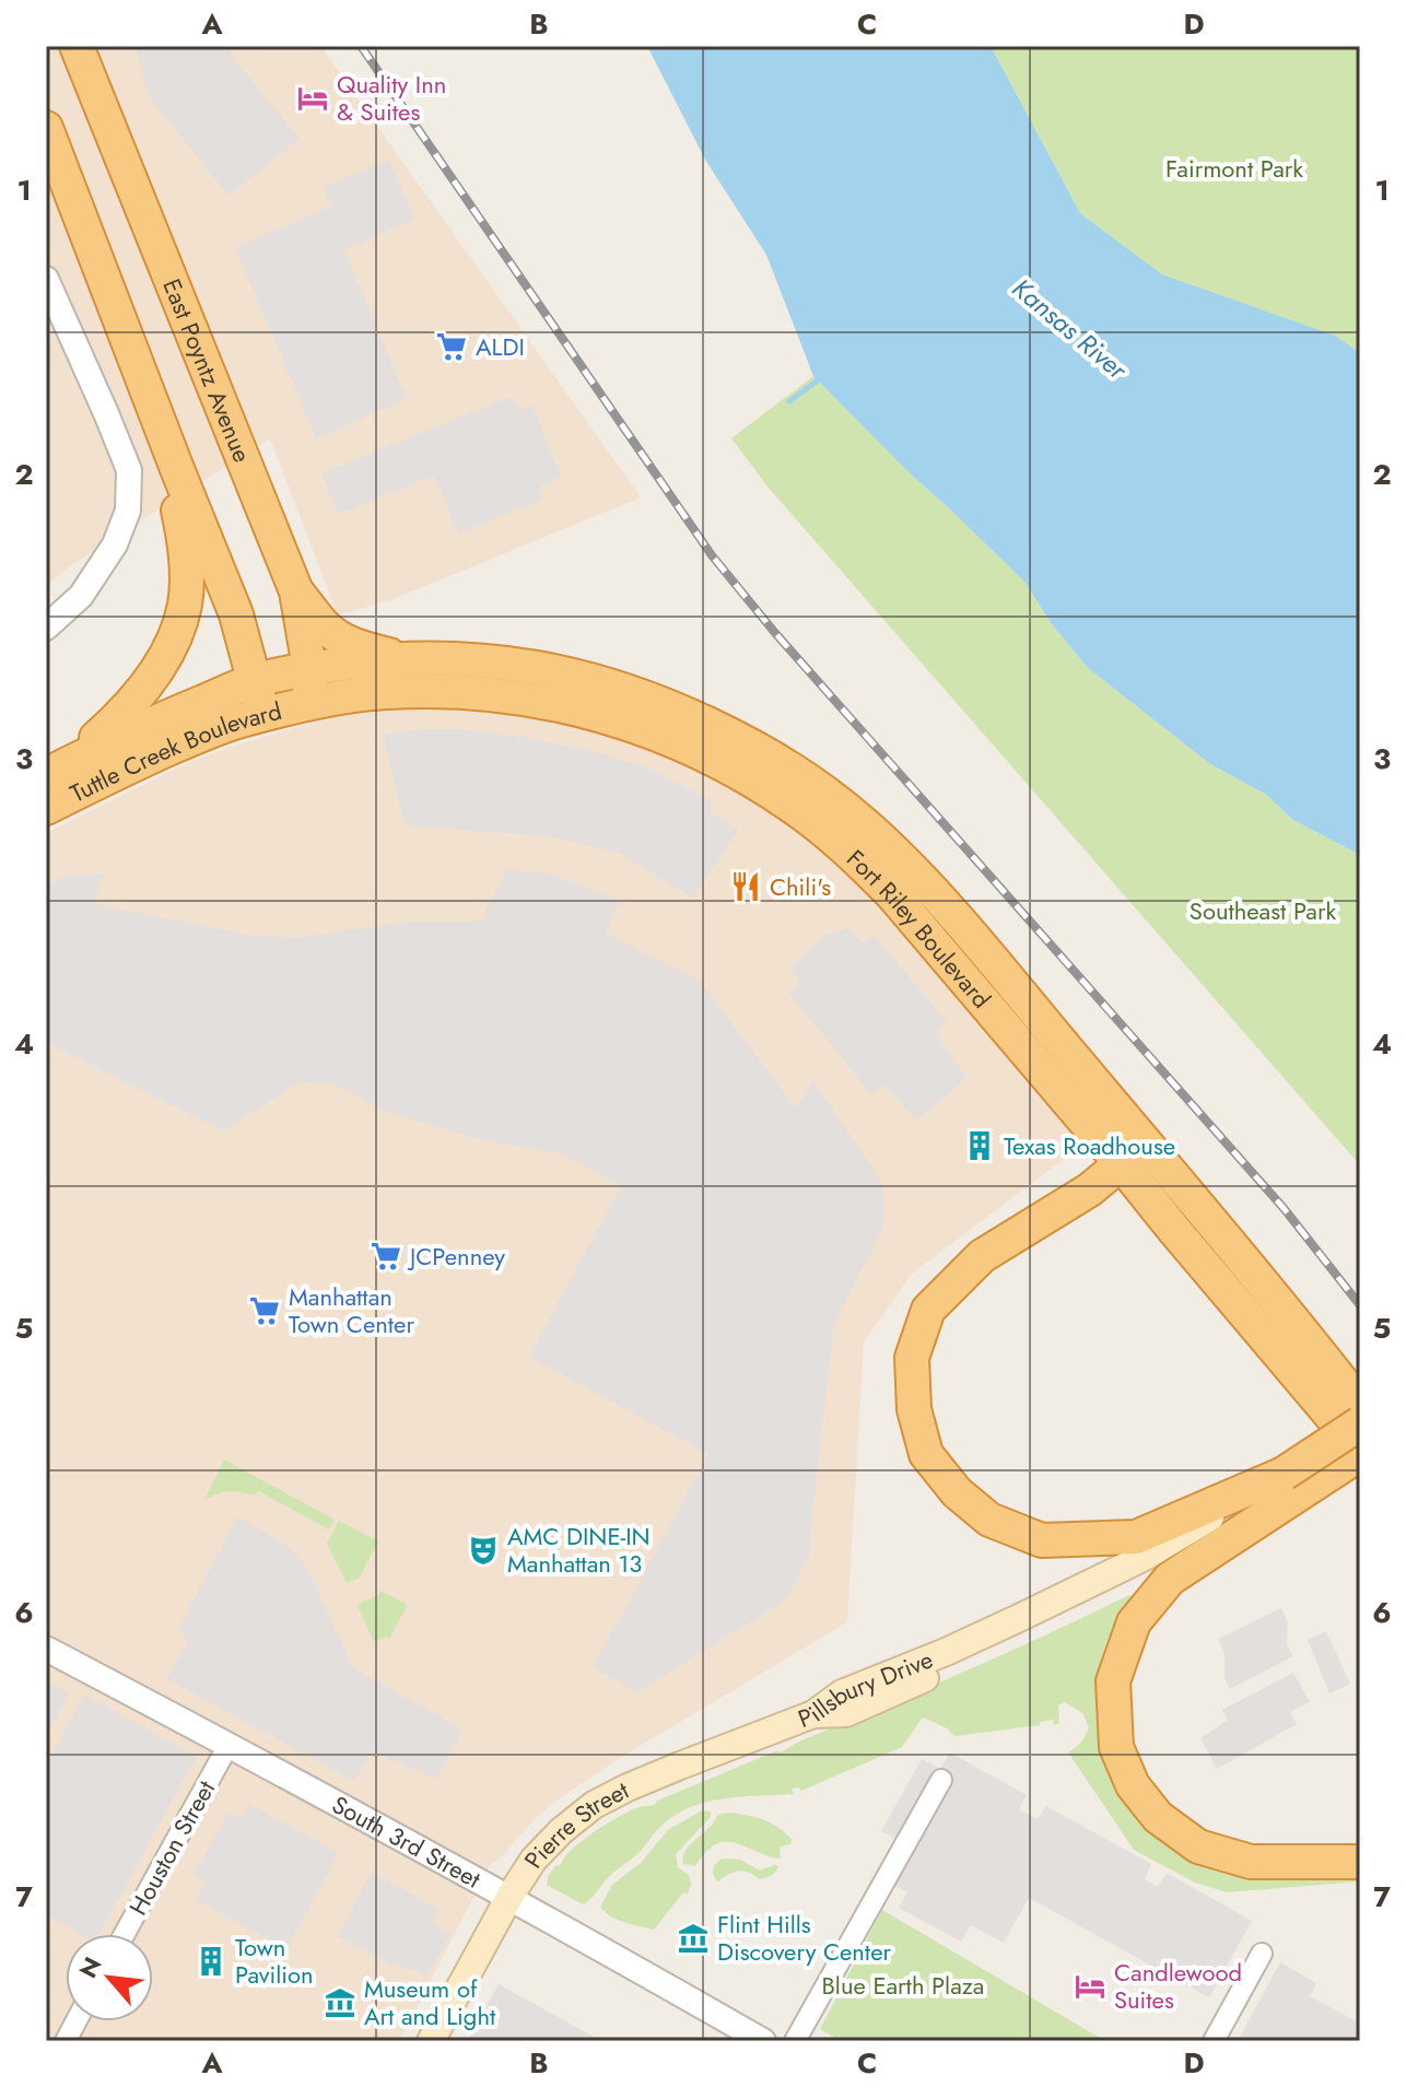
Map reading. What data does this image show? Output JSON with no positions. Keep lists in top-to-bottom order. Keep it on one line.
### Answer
{"streets":{"highway":["East Poyntz Avenue","Tuttle Creek Boulevard","Fort Riley Boulevard","Pillsbury Drive"],"main road":["Pierre Street"],"street":["South 3rd Street","Houston Street"]},"crossings":[["East Poyntz Avenue","Tuttle Creek Boulevard"],["East Poyntz Avenue","Fort Riley Boulevard"],["Tuttle Creek Boulevard","Fort Riley Boulevard"],["Fort Riley Boulevard","Pillsbury Drive"],["Pillsbury Drive","Pierre Street"],["Pierre Street","South 3rd Street"],["South 3rd Street","Houston Street"]],"water":["Kansas River"],"parks":["Fairmont Park","Southeast Park","Blue Earth Plaza"],"places":{"hotel":["Quality Inn & Suites","Candlewood Suites"],"supermarket":["ALDI","JCPenney","Manhattan Town Center"],"restaurant":["Chili's"],"building":["Texas Roadhouse","Town Pavilion"],"theatre":["AMC DINE-IN Manhattan 13"],"museum":["Flint Hills Discovery Center","Museum of Art and Light"]},"north":"top left","grid":{"columns":["A","B","C","D"],"rows":["1","2","3","4","5","6","7"]}}
